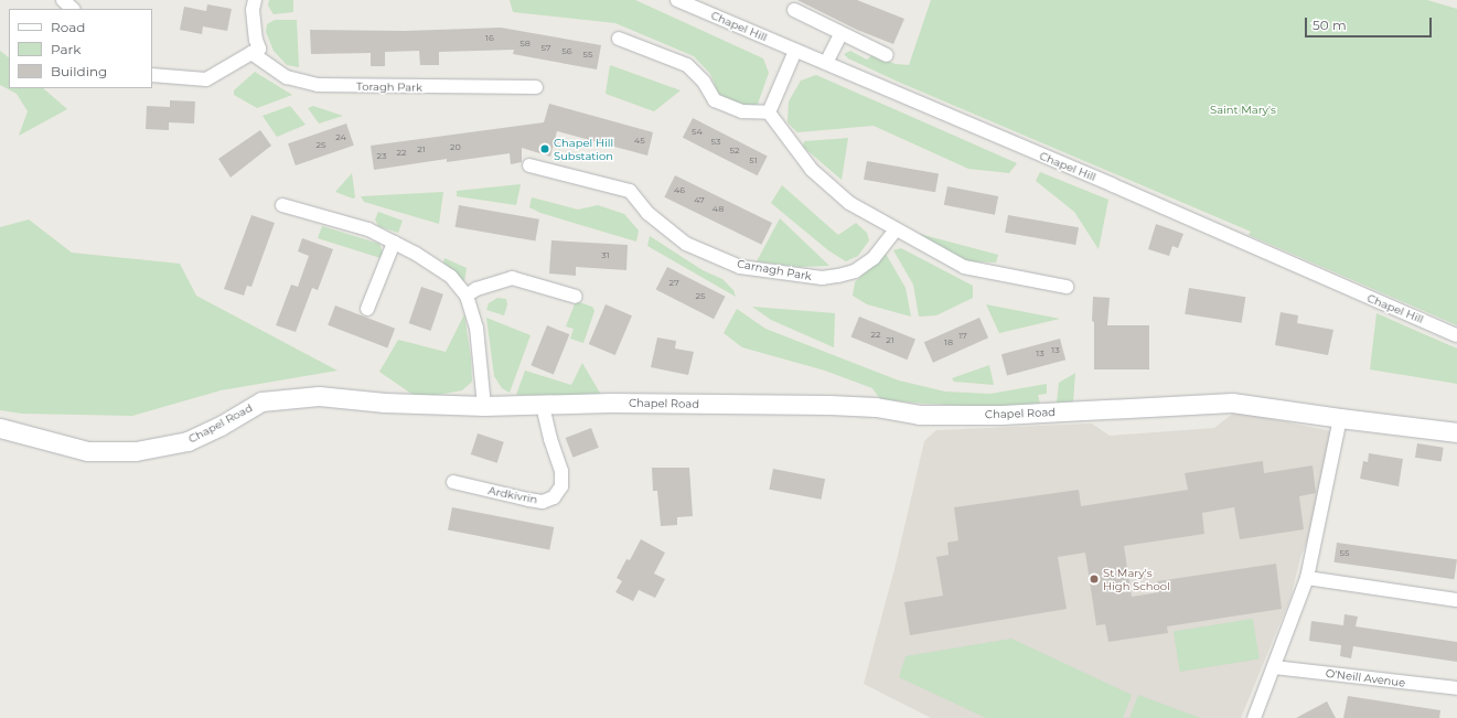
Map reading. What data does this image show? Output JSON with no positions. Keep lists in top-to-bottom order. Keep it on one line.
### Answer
{"streets":{"street":["Chapel Hill","Toragh Park","Carnagh Park","Chapel Road","Ardkivrin","O'Neill Avenue"]},"crossings":[["Chapel Road","Ardkivrin"]],"parks":["Saint Mary's"],"places":["Chapel Hill Substation","St Mary's High School"],"house_numbers":["16","58","57","56","55","54","24","45","53","25","20","21","52","22","23","51","46","47","48","31","27","25","22","17","21","18","13","13","55"],"legend":["Road","Park","Building"],"scale_bar":"50 m"}
